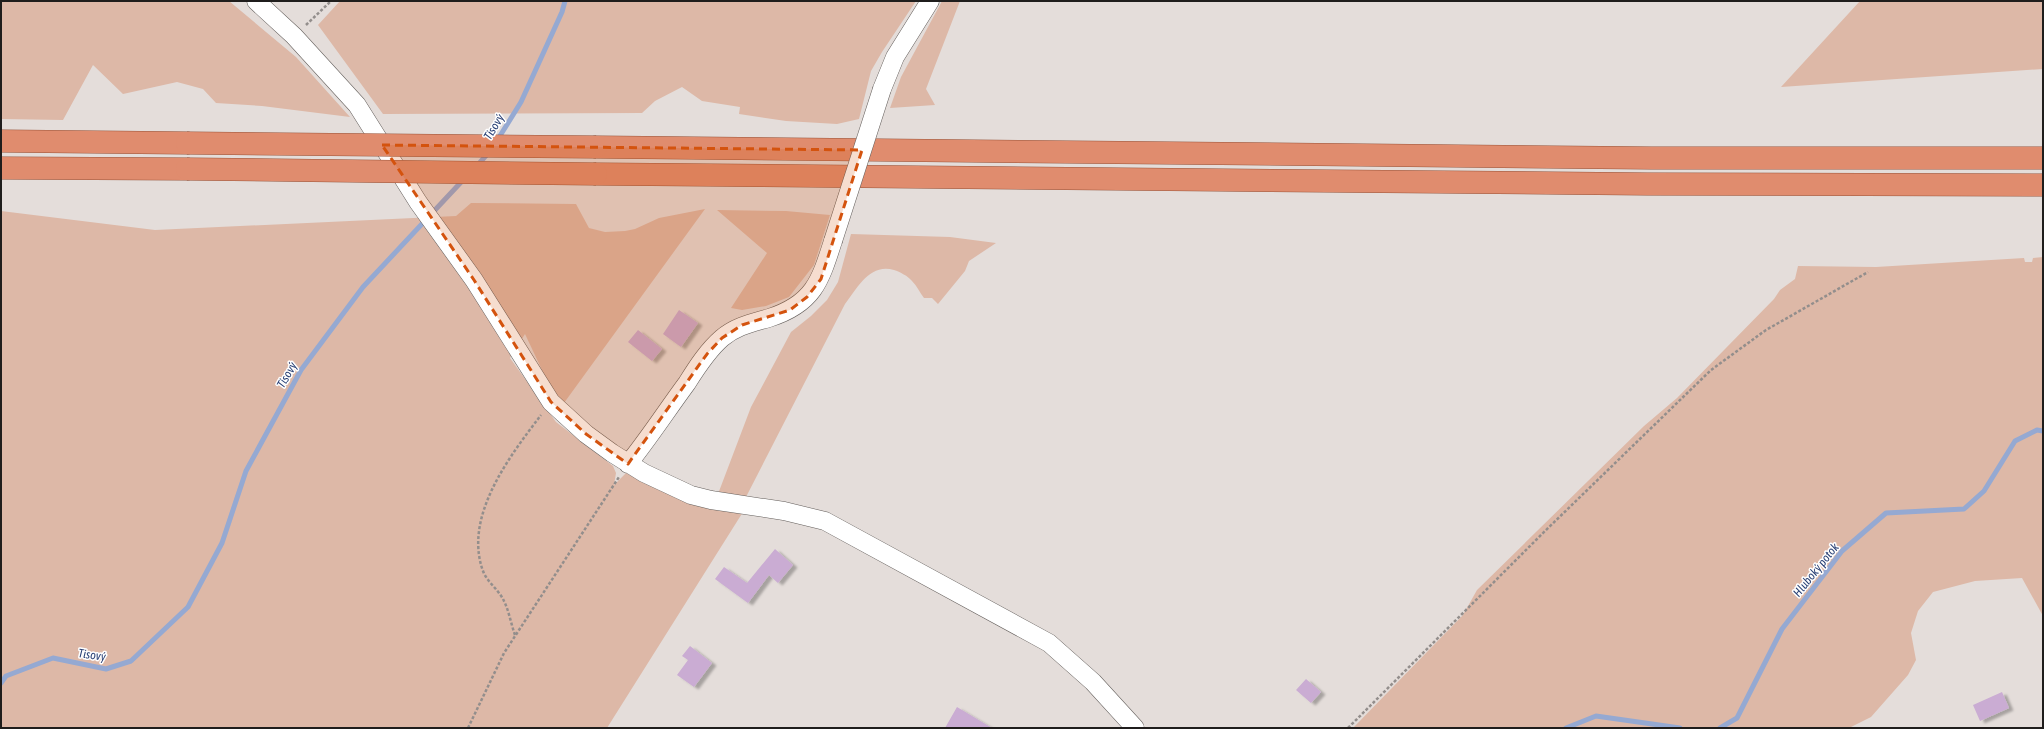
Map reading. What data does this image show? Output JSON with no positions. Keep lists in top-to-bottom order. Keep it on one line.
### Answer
{"water":["Tisový","Hluboký potok"]}
